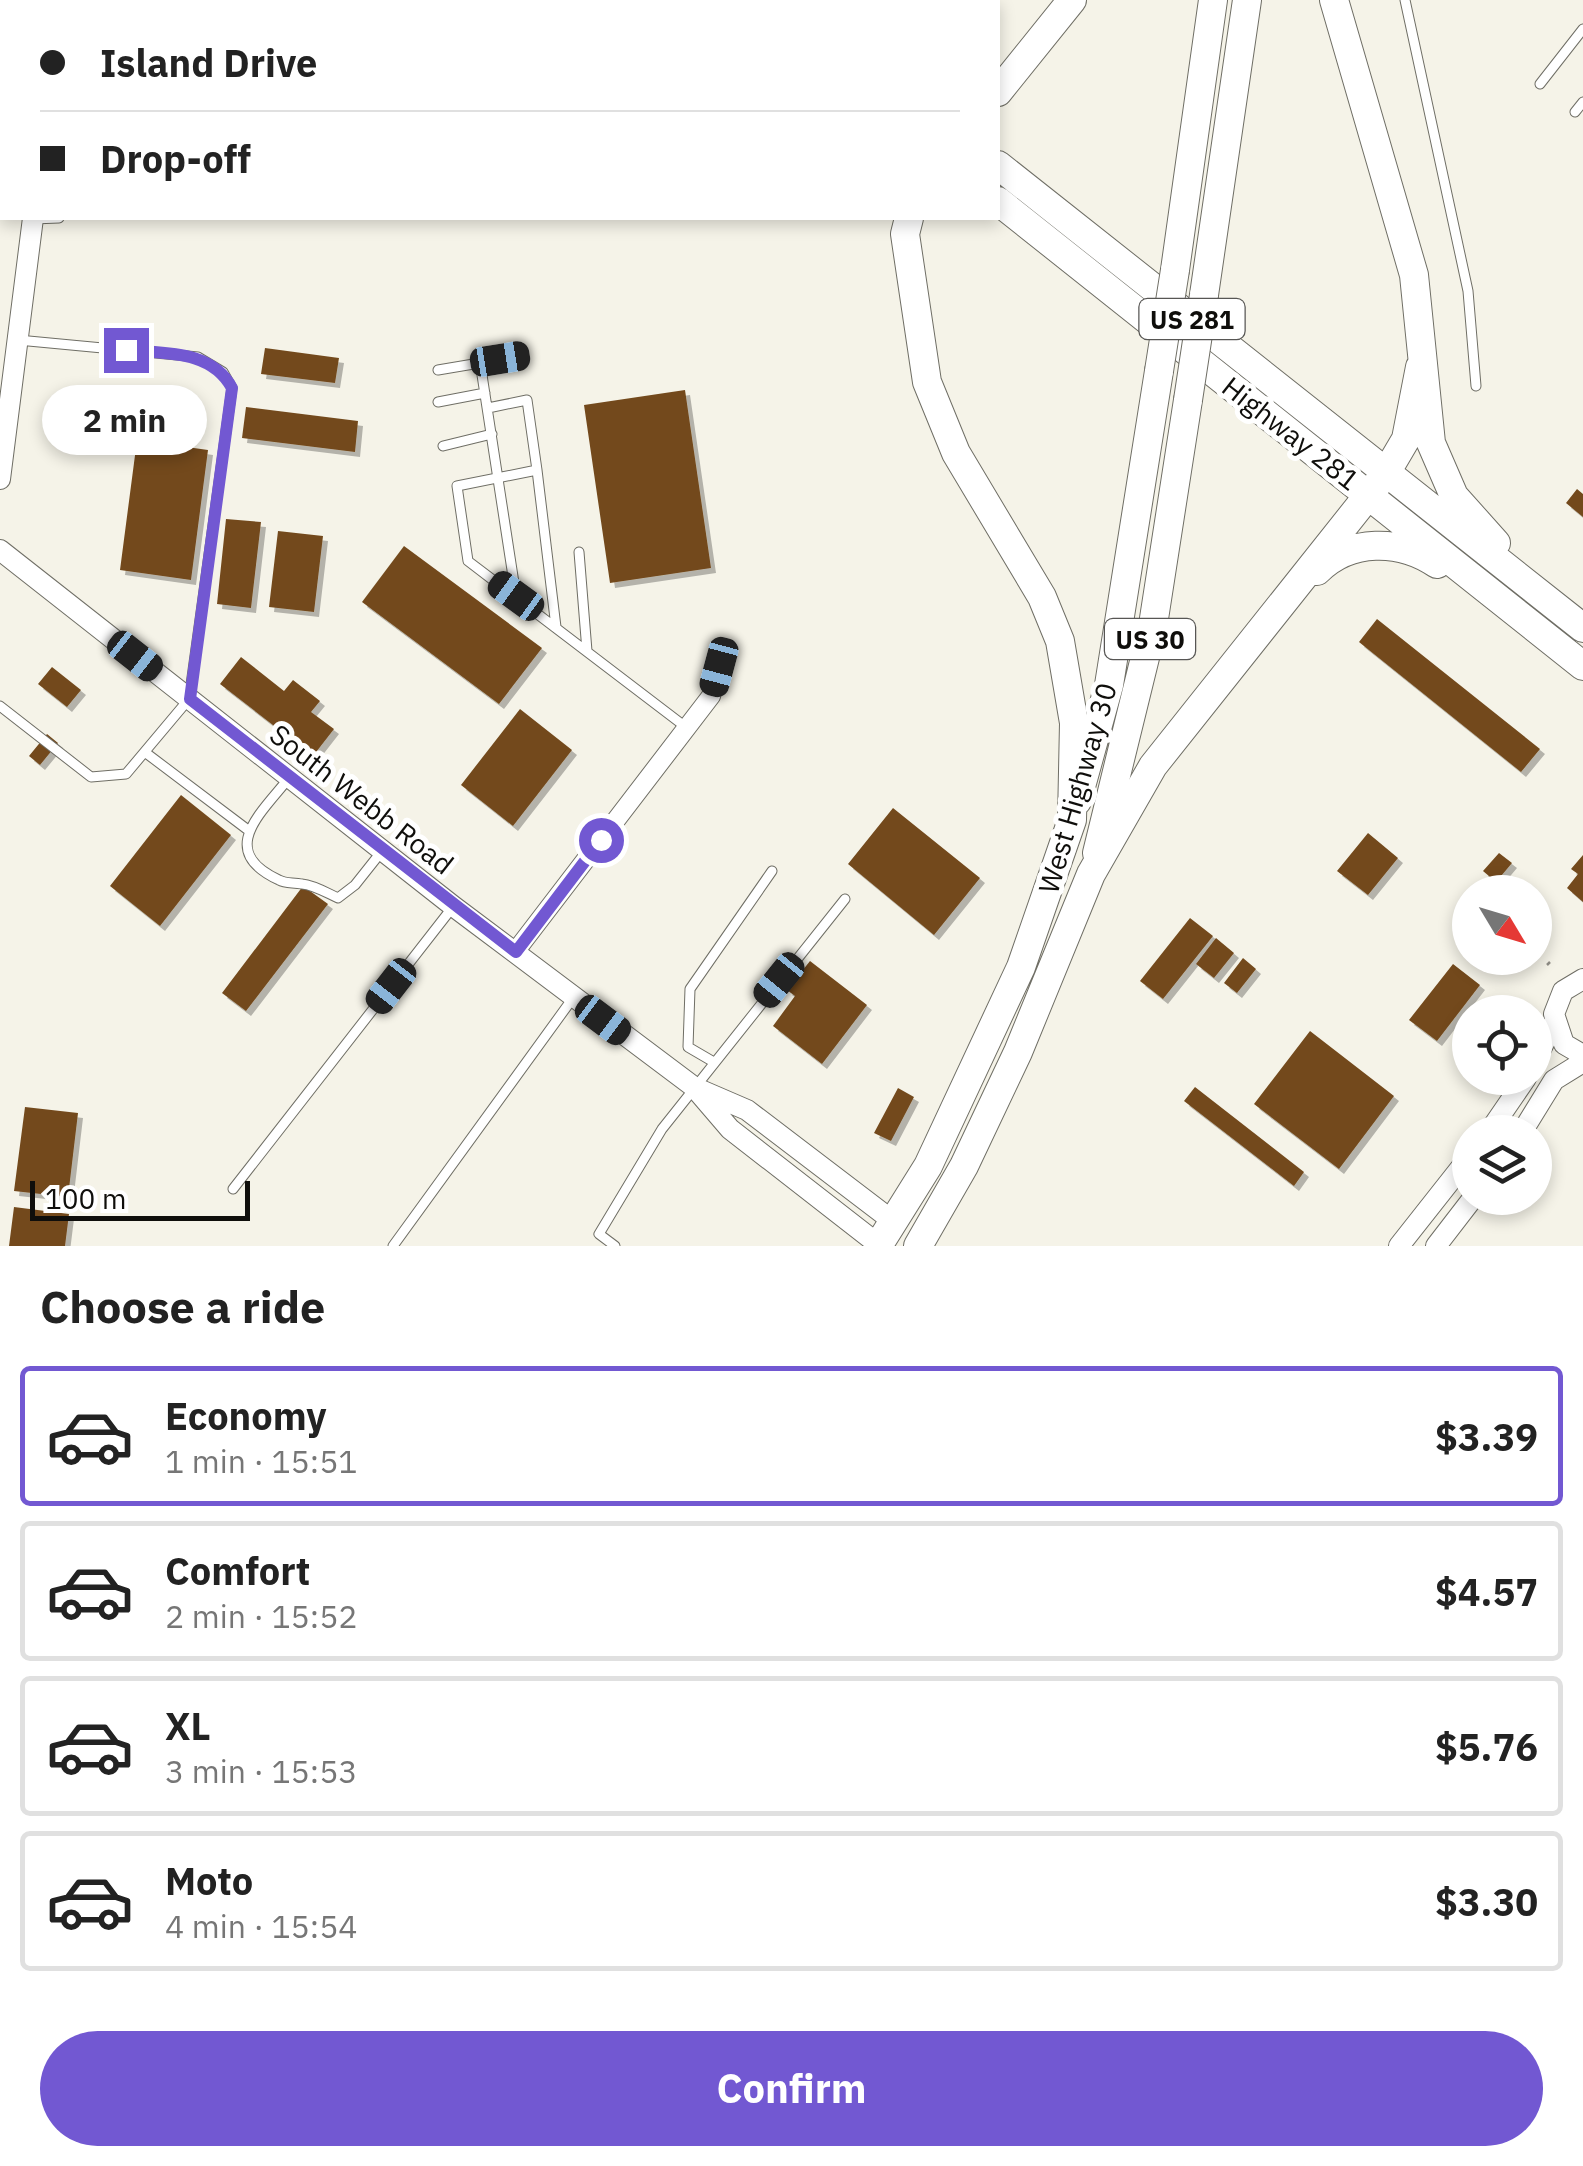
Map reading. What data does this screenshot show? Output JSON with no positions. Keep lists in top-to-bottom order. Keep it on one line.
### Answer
{"streets":{"main road":["US 281","Highway 281","US 30","West Highway 30"],"street":["South Webb Road"]},"crossings":[["West Highway 30","South Webb Road"]],"scale_bar":"100 m","north":"bottom right","page":{"banner":["Island Drive","Drop-off"],"bubble":"2 min","scale":"100 m","heading":"Choose a ride","list":[{"name":"Economy","note":"1 min · 15:51","value":"$3.39"},{"name":"Comfort","note":"2 min · 15:52","value":"$4.57"},{"name":"XL","note":"3 min · 15:53","value":"$5.76"},{"name":"Moto","note":"4 min · 15:54","value":"$3.30"}],"buttons":"Confirm"}}
